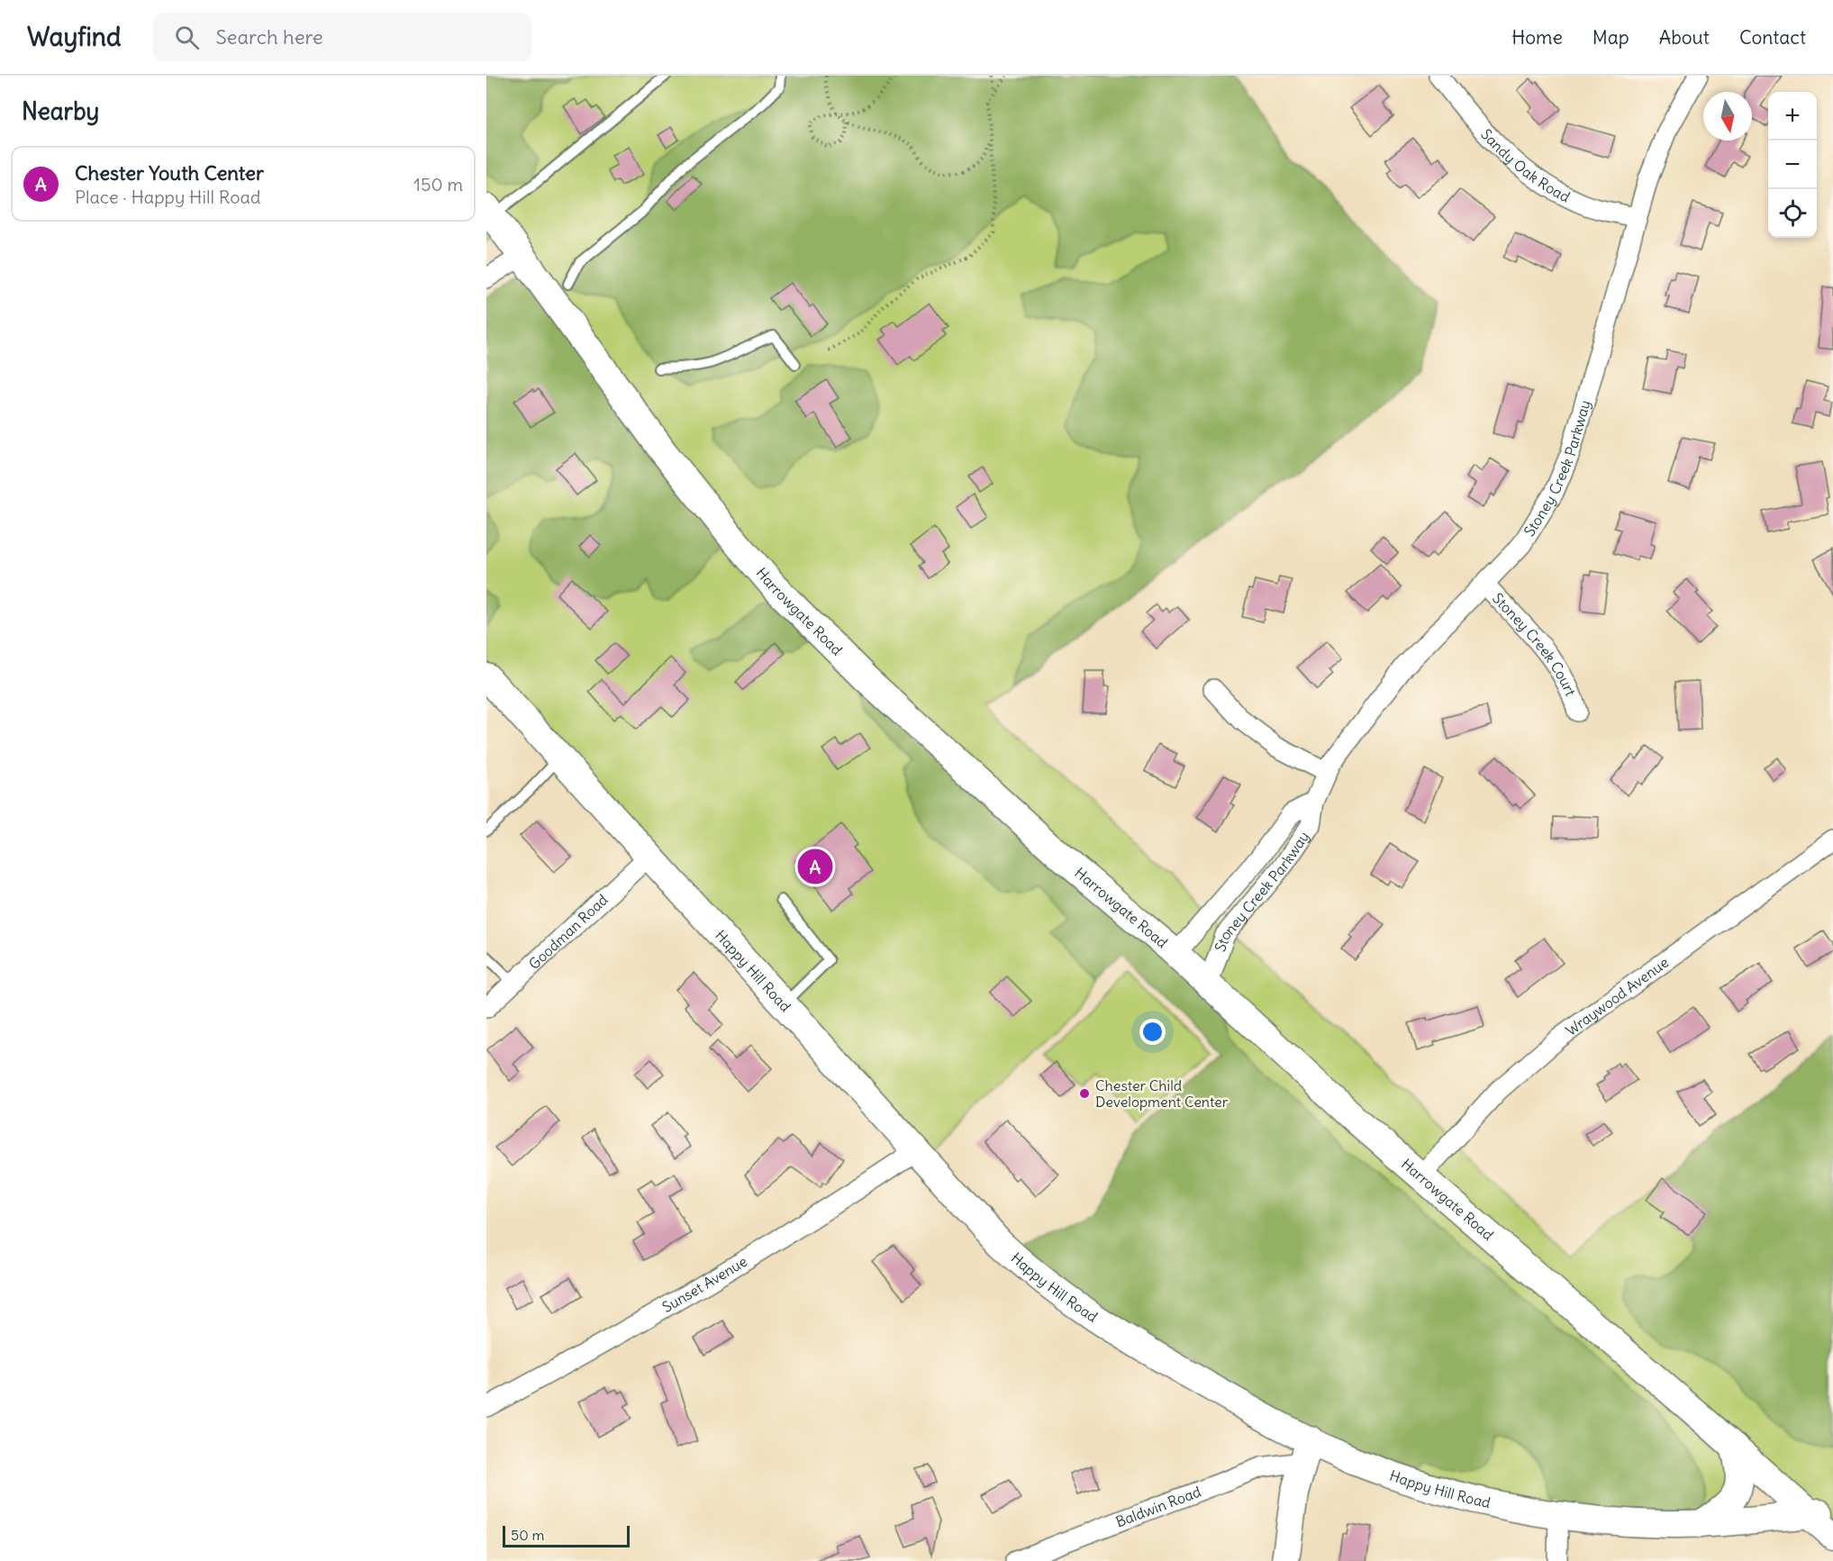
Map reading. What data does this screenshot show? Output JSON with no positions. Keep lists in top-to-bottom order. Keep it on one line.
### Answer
{"streets":{"main road":["Harrowgate Road","Happy Hill Road"],"street":["Sandy Oak Road","Stoney Creek Parkway","Stoney Creek Court","Goodman Road","Wraywood Avenue","Sunset Avenue","Baldwin Road"]},"crossings":[["Sandy Oak Road","Stoney Creek Parkway"],["Stoney Creek Parkway","Harrowgate Road"],["Stoney Creek Parkway","Stoney Creek Court"],["Harrowgate Road","Happy Hill Road"],["Harrowgate Road","Wraywood Avenue"],["Goodman Road","Happy Hill Road"],["Happy Hill Road","Sunset Avenue"],["Happy Hill Road","Baldwin Road"]],"places":["Chester Child Development Center"],"scale_bar":"50 m","north":"bottom","page":{"header":"Wayfind","search":"Search here","nav":["Home","Map","About","Contact"],"heading":"Nearby","map_buttons":["+","−"],"list":[{"mark":"A","name":"Chester Youth Center","note":"Place · Happy Hill Road","value":"150 m"}],"pins":"A","scale":"50 m"}}
